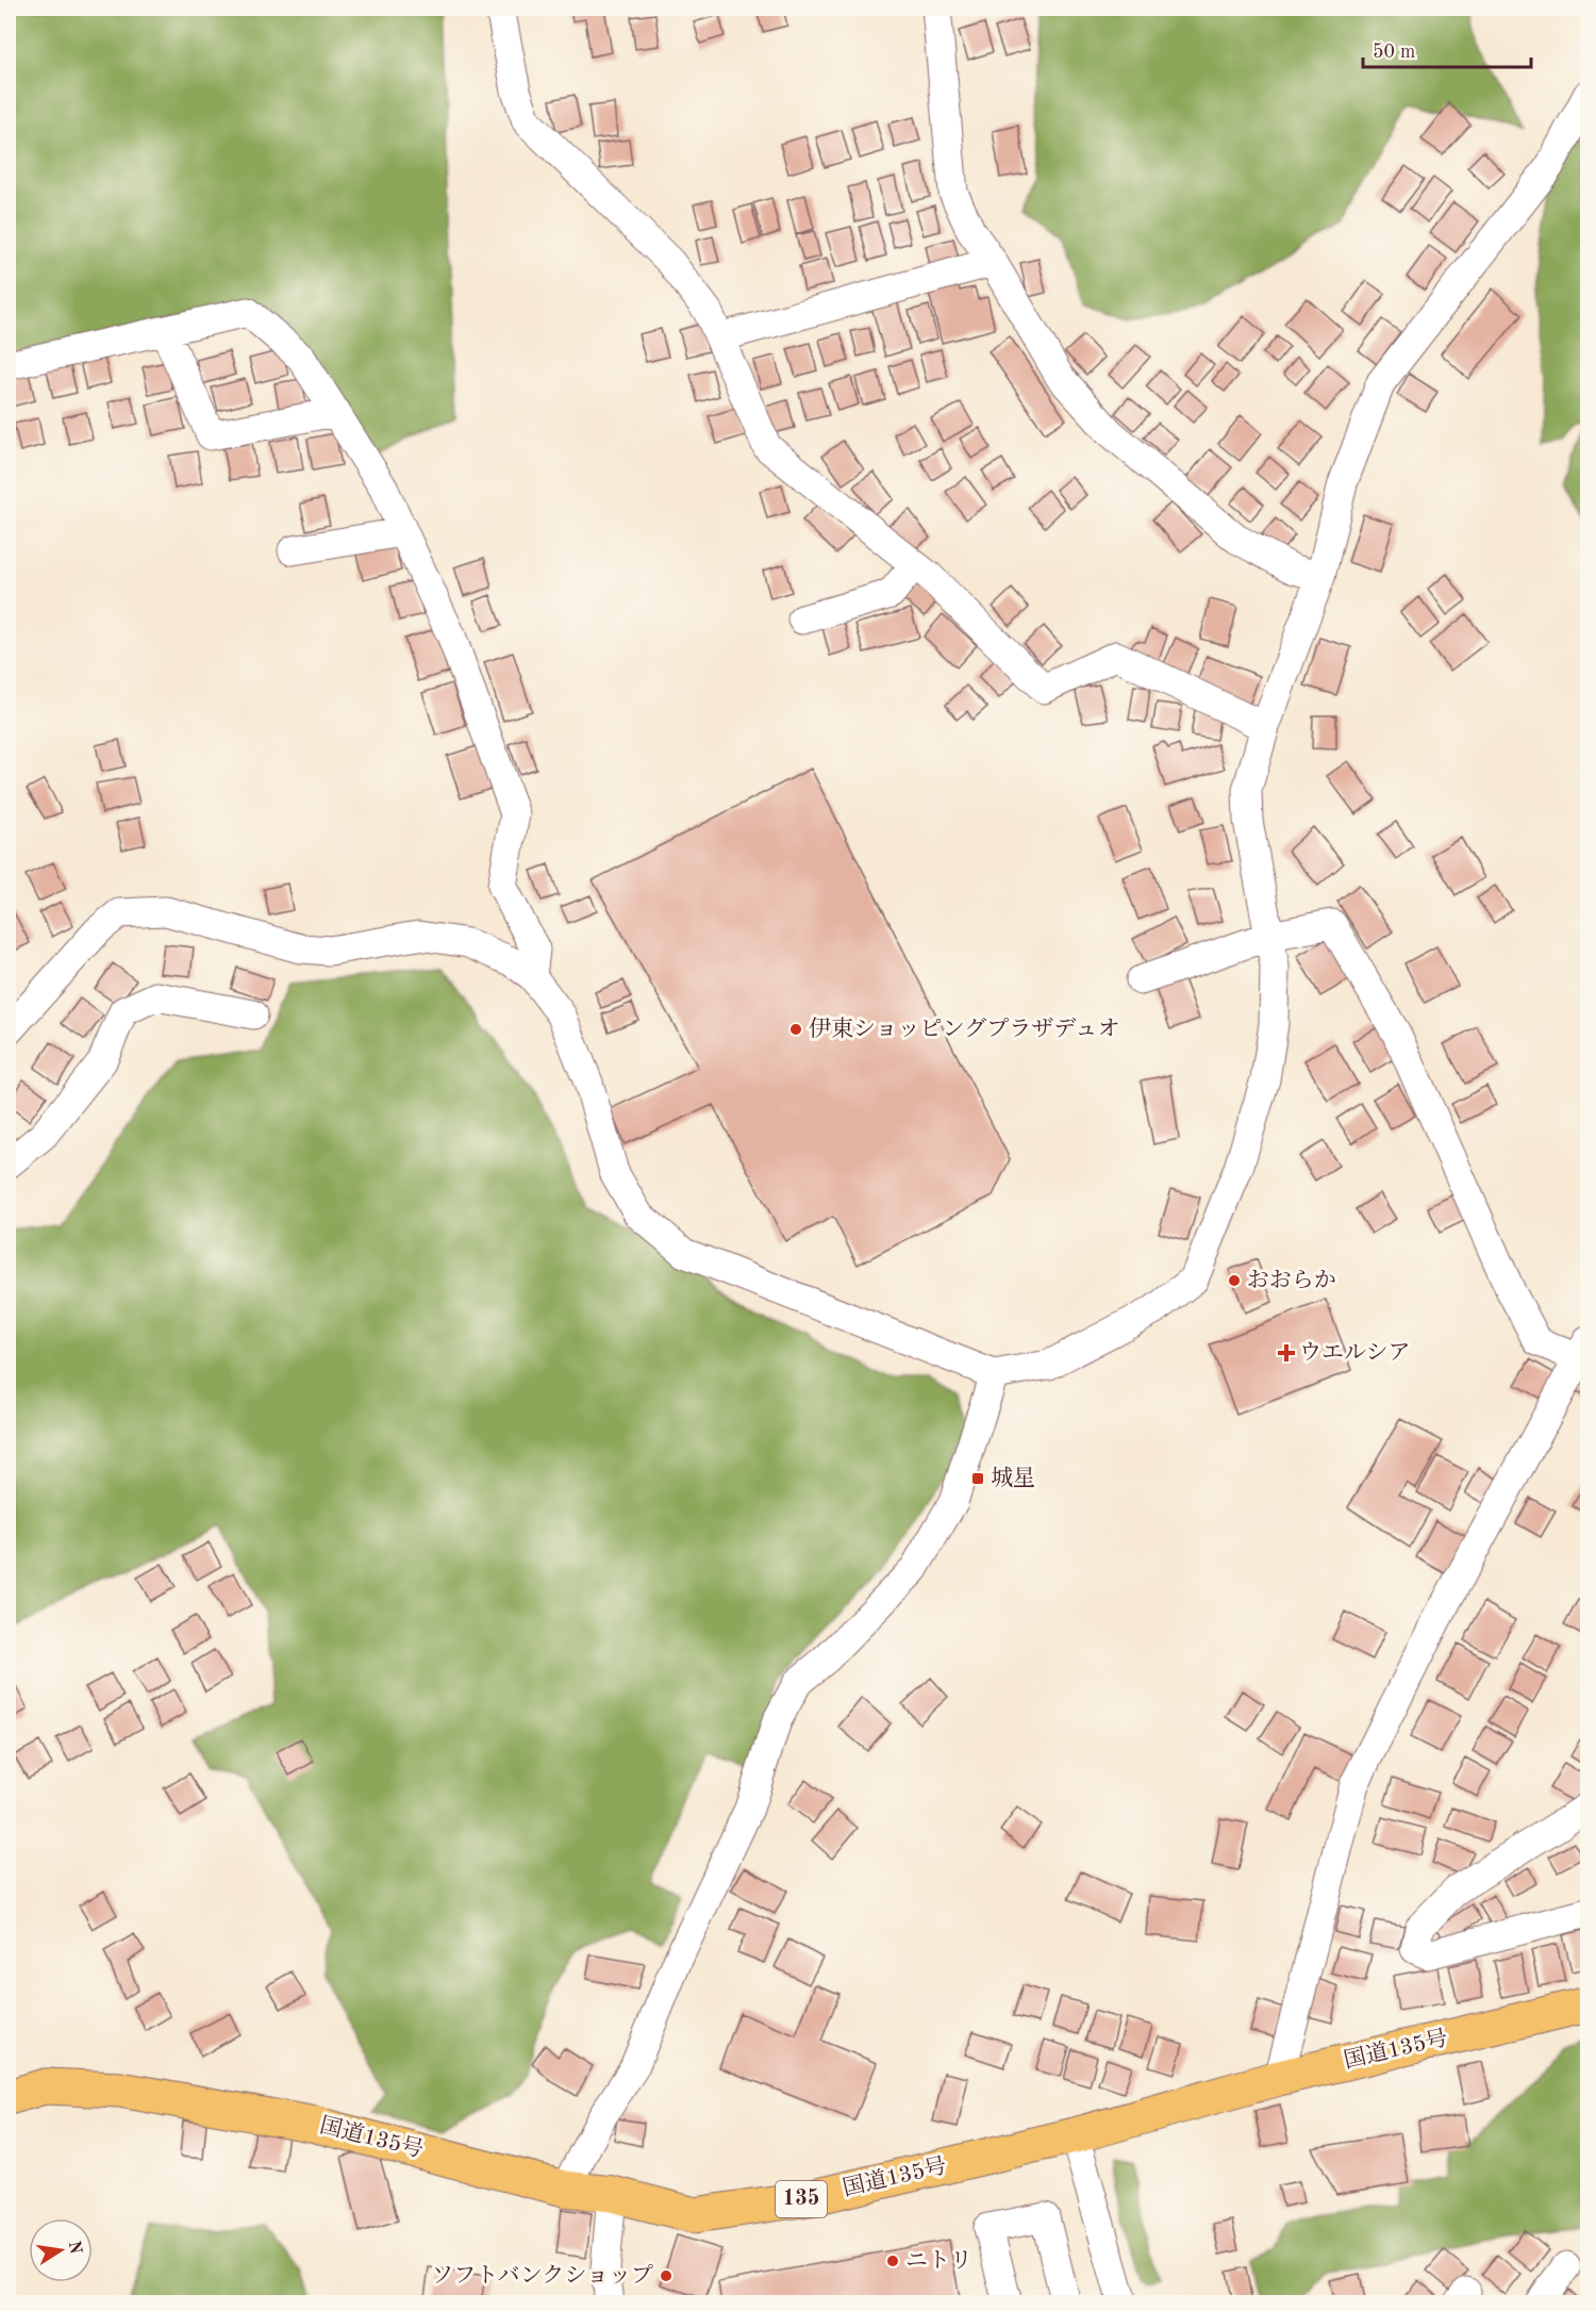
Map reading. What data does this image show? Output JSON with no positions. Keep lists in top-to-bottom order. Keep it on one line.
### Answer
{"streets":{"highway":["国道135号","135"]},"places":{"other":["伊東ショッピングプラザデュオ","おおらか","ニトリ","ソフトバンクショップ"],"health":["ウエルシア"],"transit":["城星"]},"scale_bar":"50 m","north":"right"}
